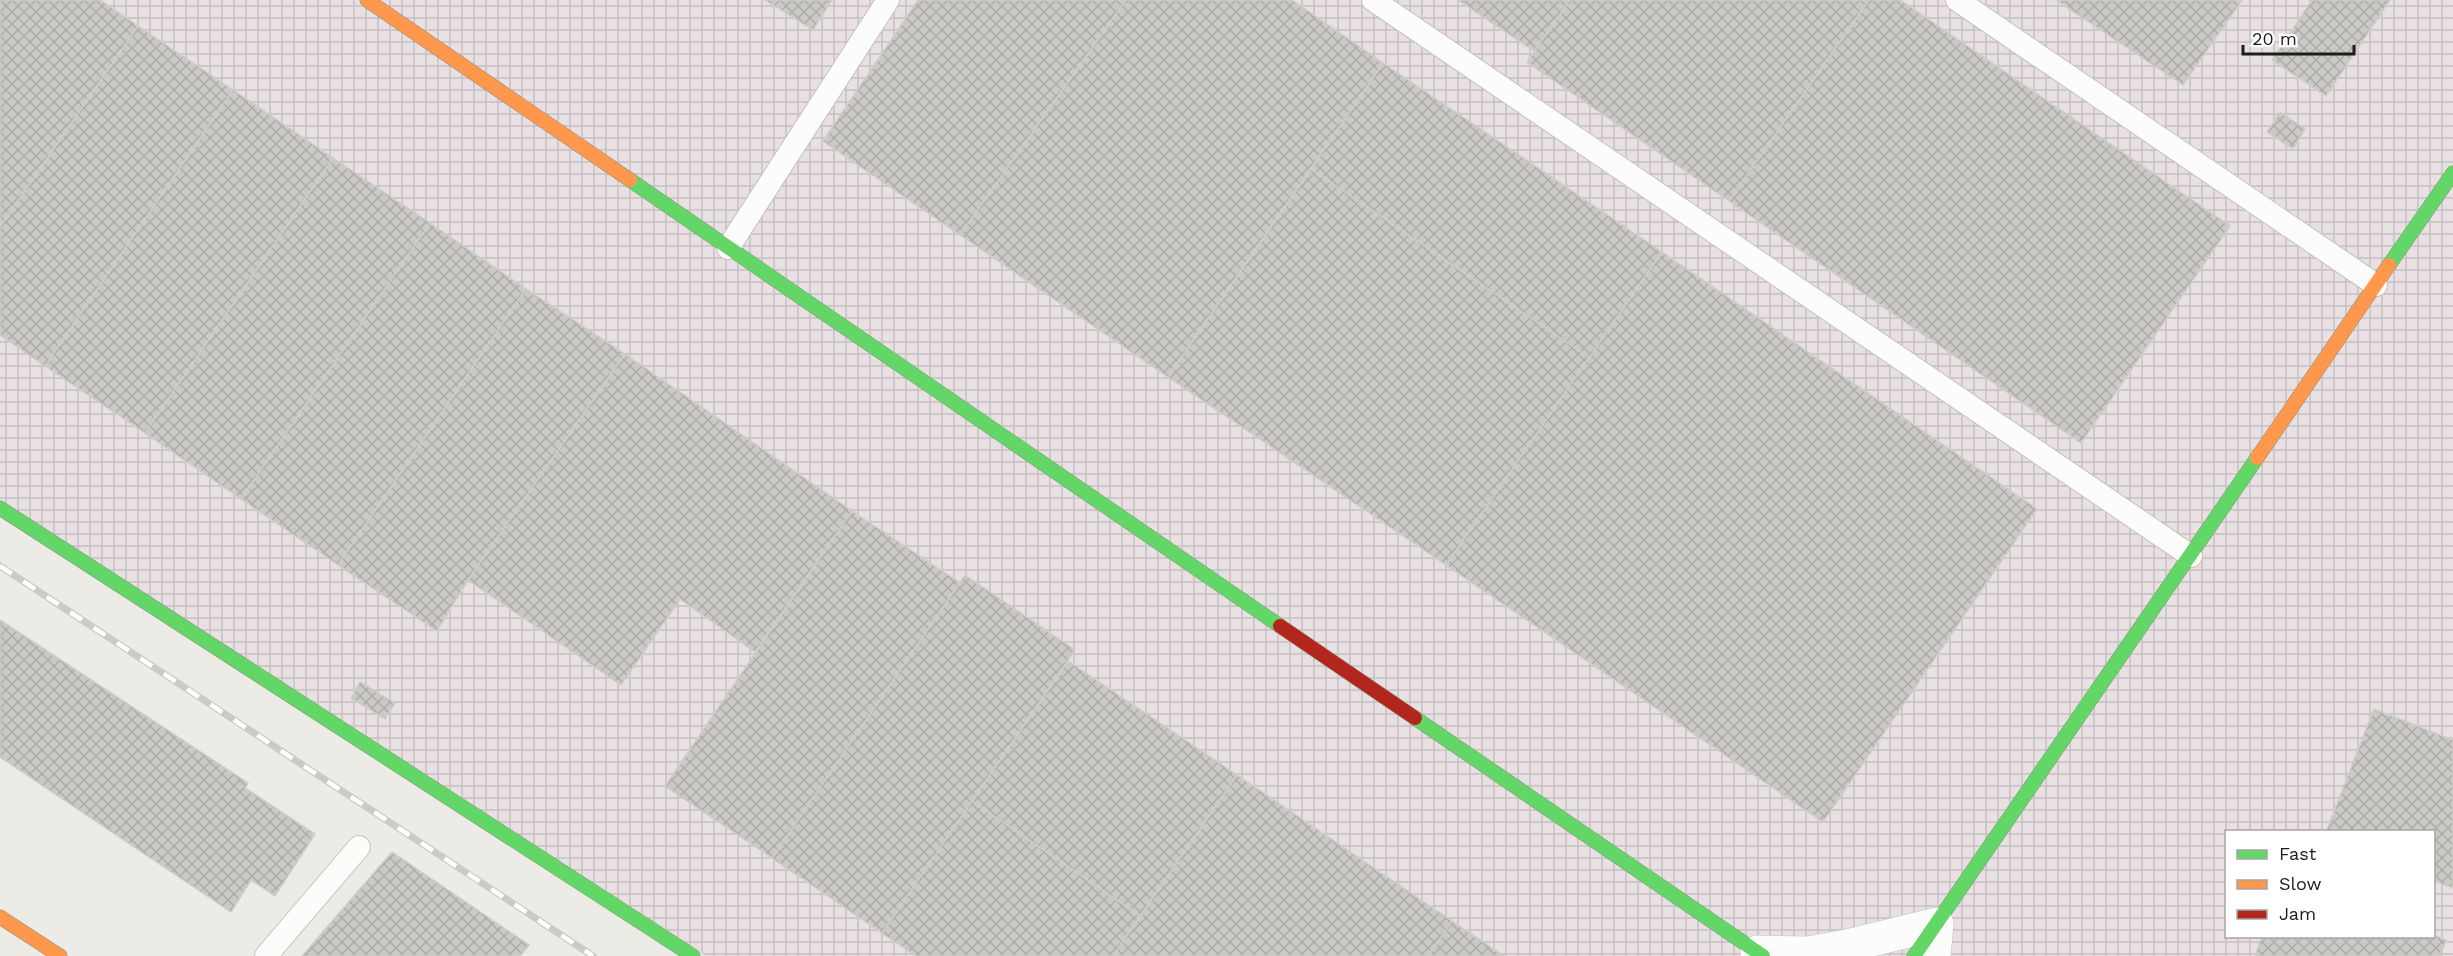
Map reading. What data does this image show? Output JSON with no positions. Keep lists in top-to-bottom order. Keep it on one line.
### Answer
{"legend":["Fast","Slow","Jam"],"scale_bar":"20 m"}
